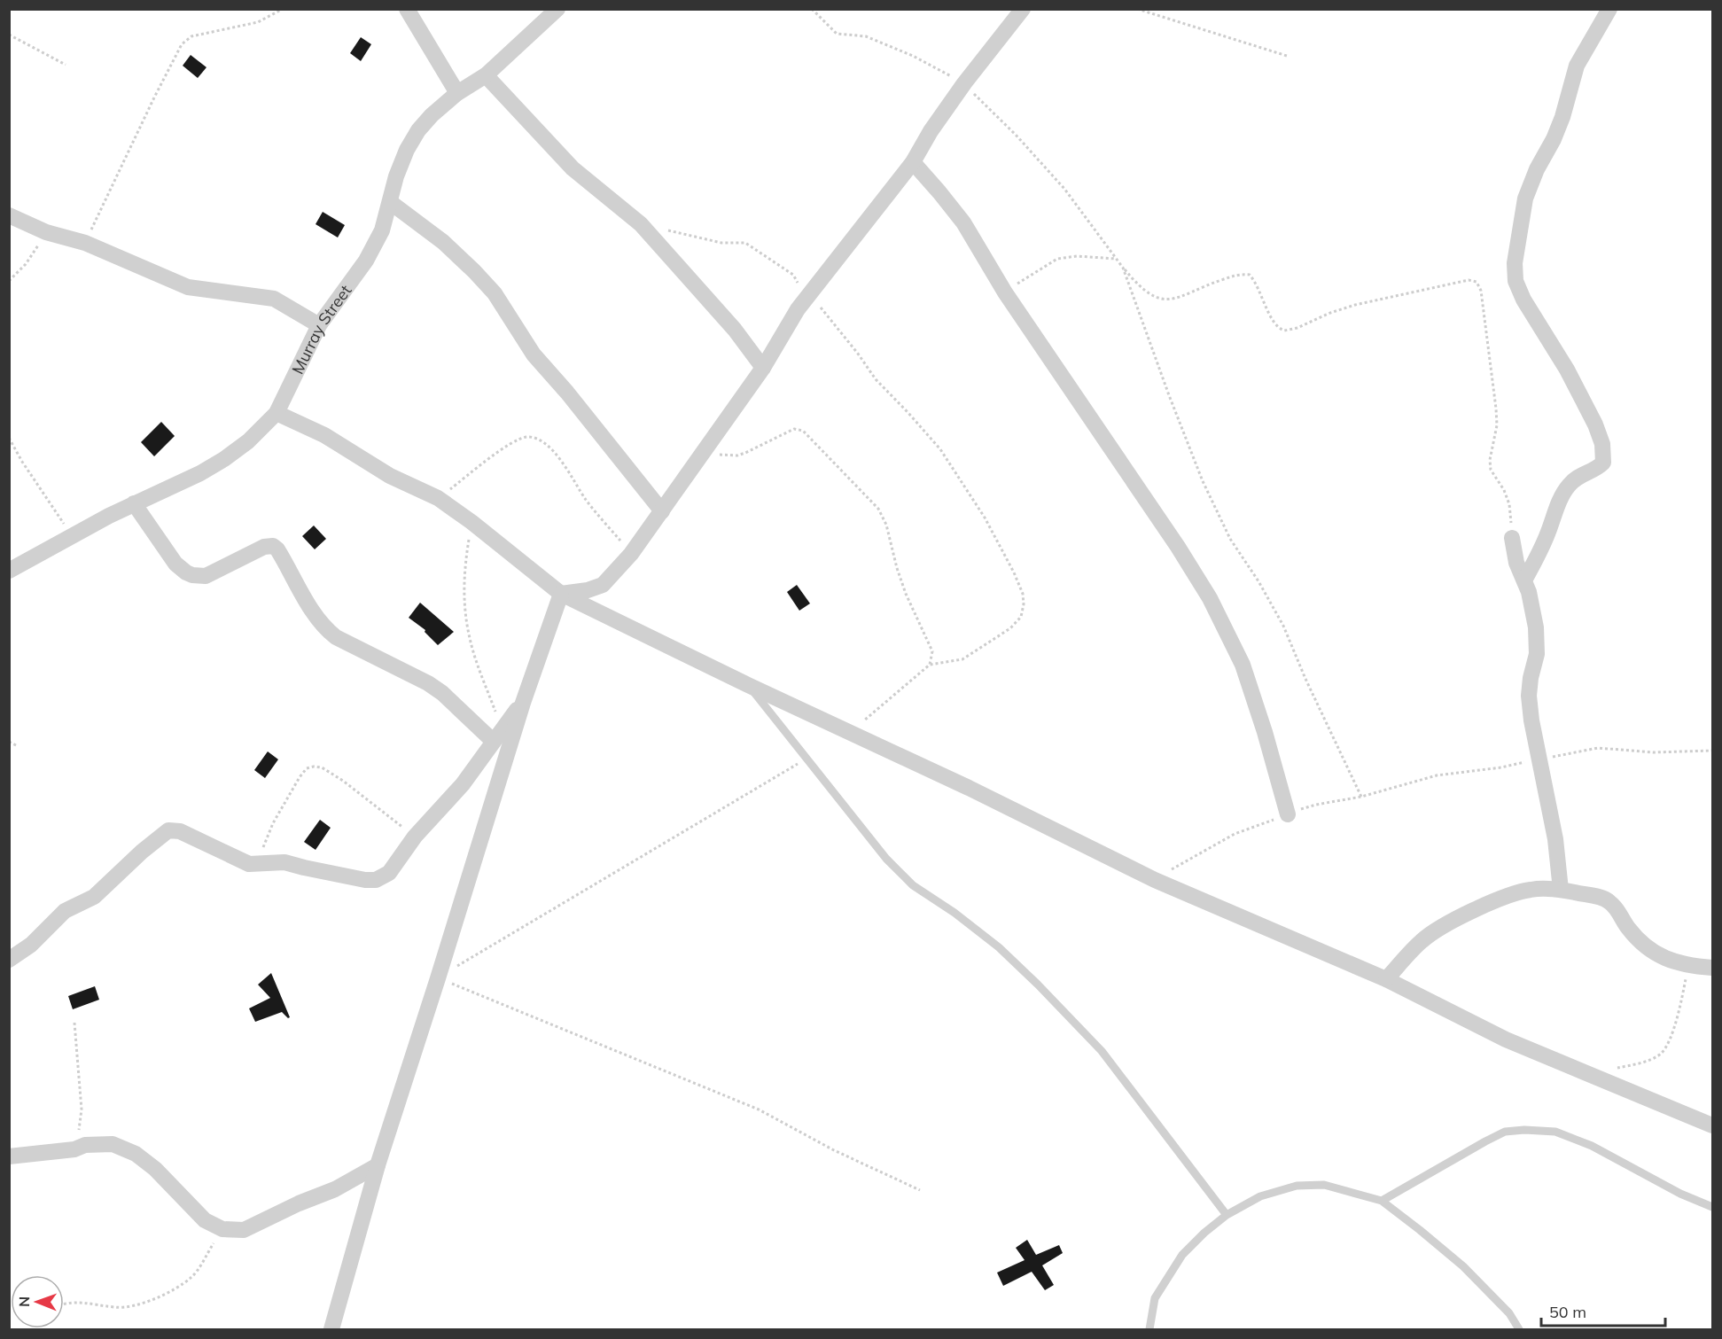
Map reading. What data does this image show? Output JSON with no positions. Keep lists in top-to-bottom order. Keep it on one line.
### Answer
{"streets":{"street":["Murray Street"]},"scale_bar":"50 m","north":"left"}
